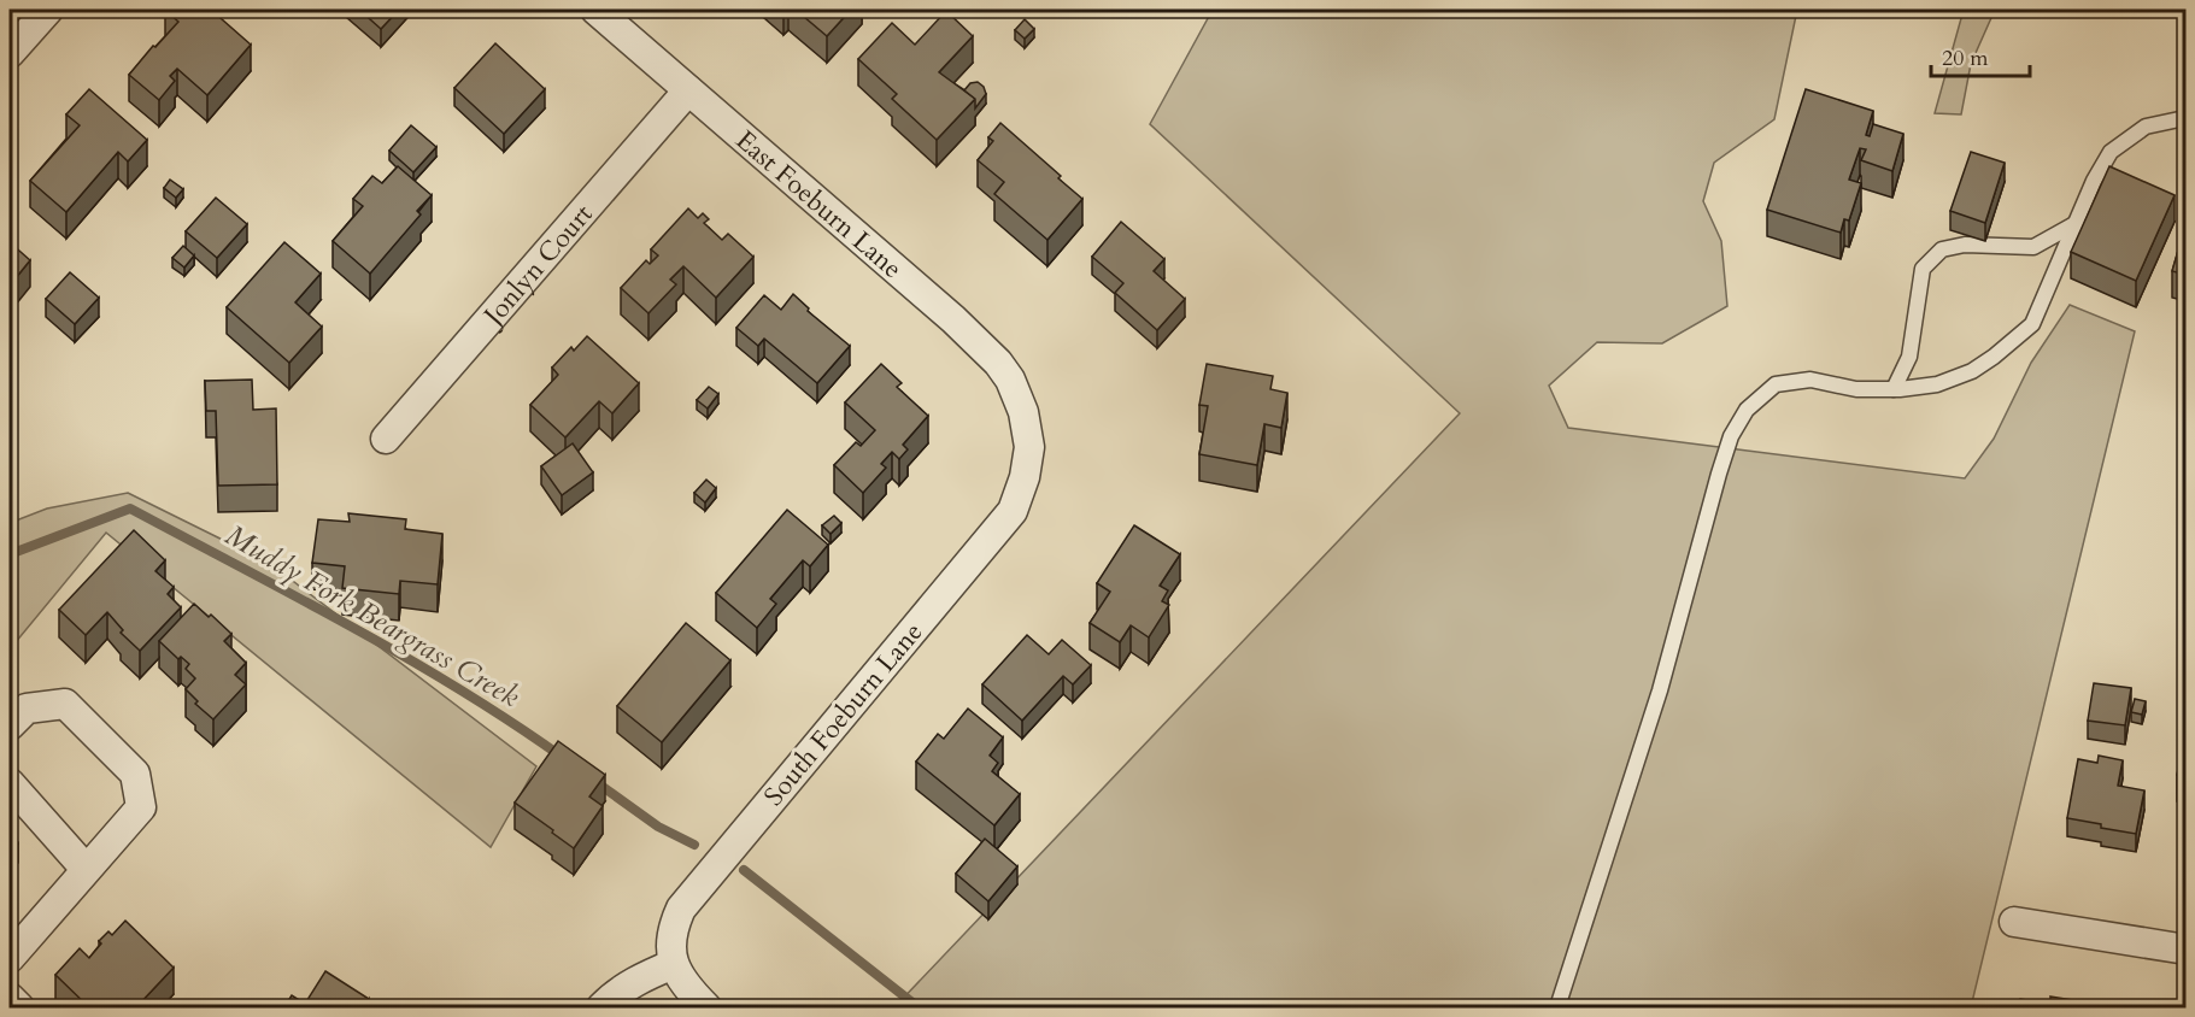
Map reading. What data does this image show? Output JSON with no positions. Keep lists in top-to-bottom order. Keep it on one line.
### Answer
{"streets":{"street":["East Foeburn Lane","Jonlyn Court","South Foeburn Lane"]},"crossings":[["East Foeburn Lane","Jonlyn Court"],["East Foeburn Lane","South Foeburn Lane"]],"water":["Muddy Fork Beargrass Creek"],"scale_bar":"20 m"}
